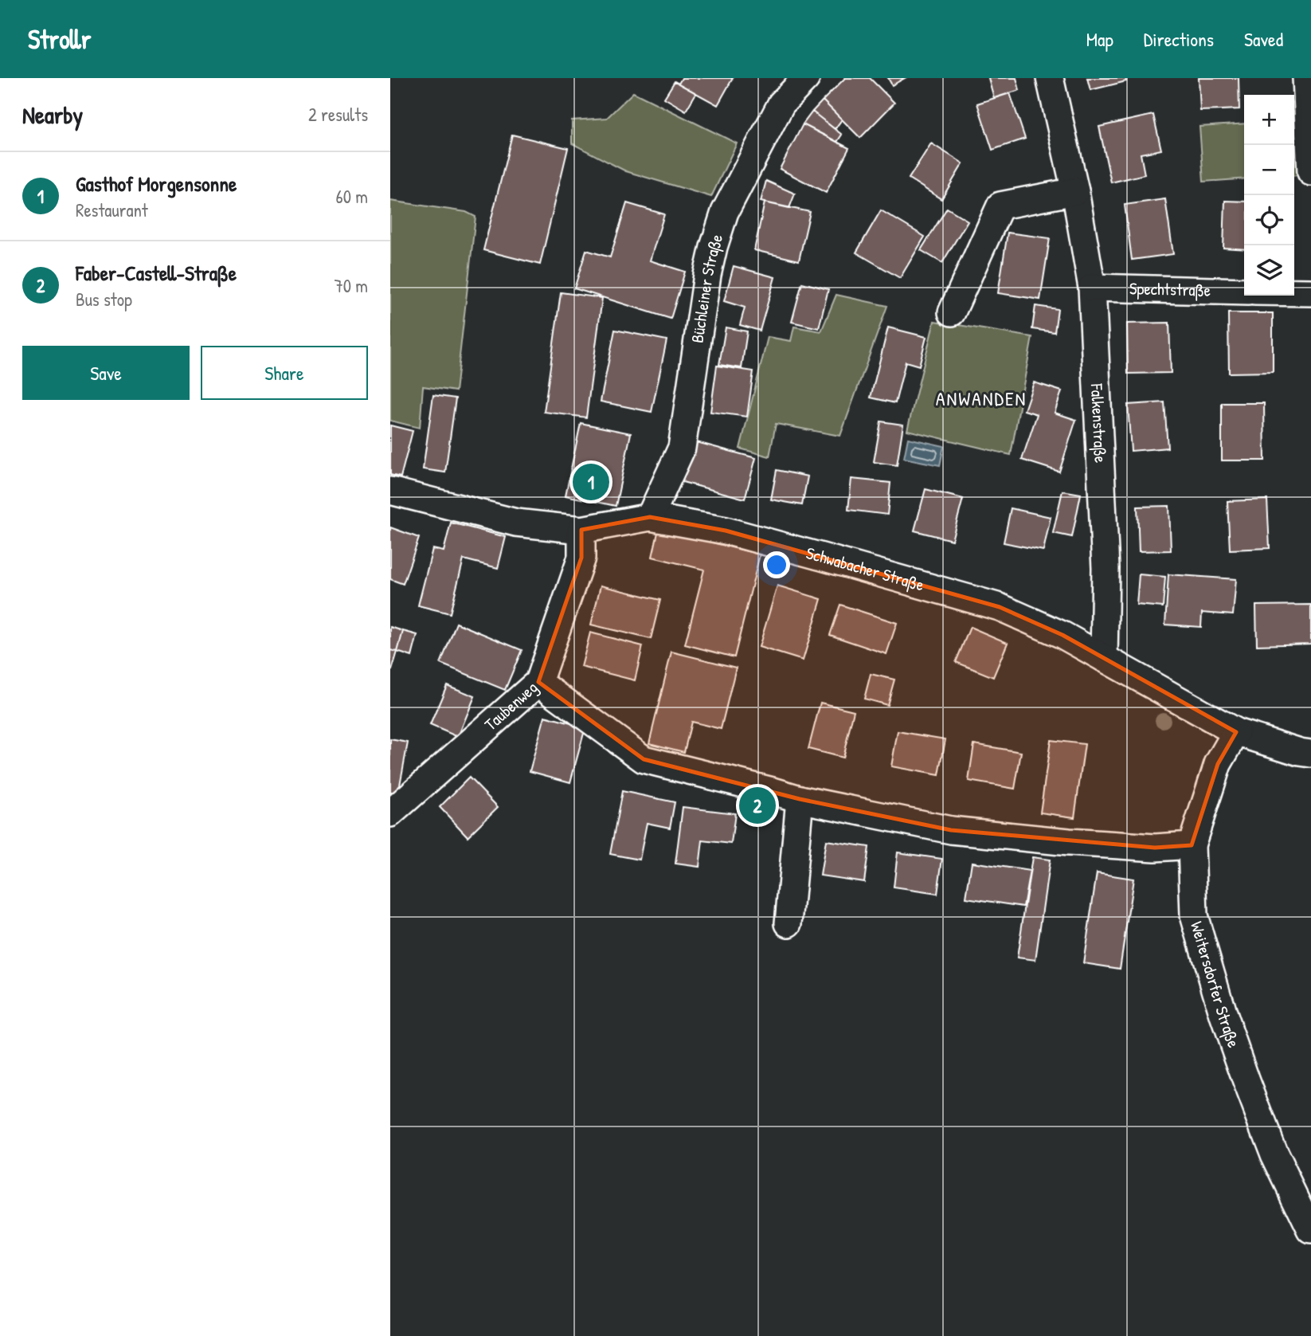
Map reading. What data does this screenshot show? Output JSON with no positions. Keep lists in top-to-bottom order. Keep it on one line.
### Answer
{"streets":{"street":["Büchleiner Straße","Spechtstraße","Falkenstraße","Schwabacher Straße","Taubenweg","Weitersdorfer Straße"]},"crossings":[["Büchleiner Straße","Schwabacher Straße"],["Spechtstraße","Falkenstraße"],["Falkenstraße","Schwabacher Straße"],["Schwabacher Straße","Taubenweg"],["Schwabacher Straße","Weitersdorfer Straße"]],"districts":["ANWANDEN"],"page":{"header":"Strollr","nav":["Map","Directions","Saved"],"heading":["Nearby","2 results"],"map_buttons":["+","−"],"list":[{"mark":"1","name":"Gasthof Morgensonne","note":"Restaurant","value":"60 m"},{"mark":"2","name":"Faber-Castell-Straße","note":"Bus stop","value":"70 m"}],"buttons":["Save","Share"],"pins":["1","2"]}}
